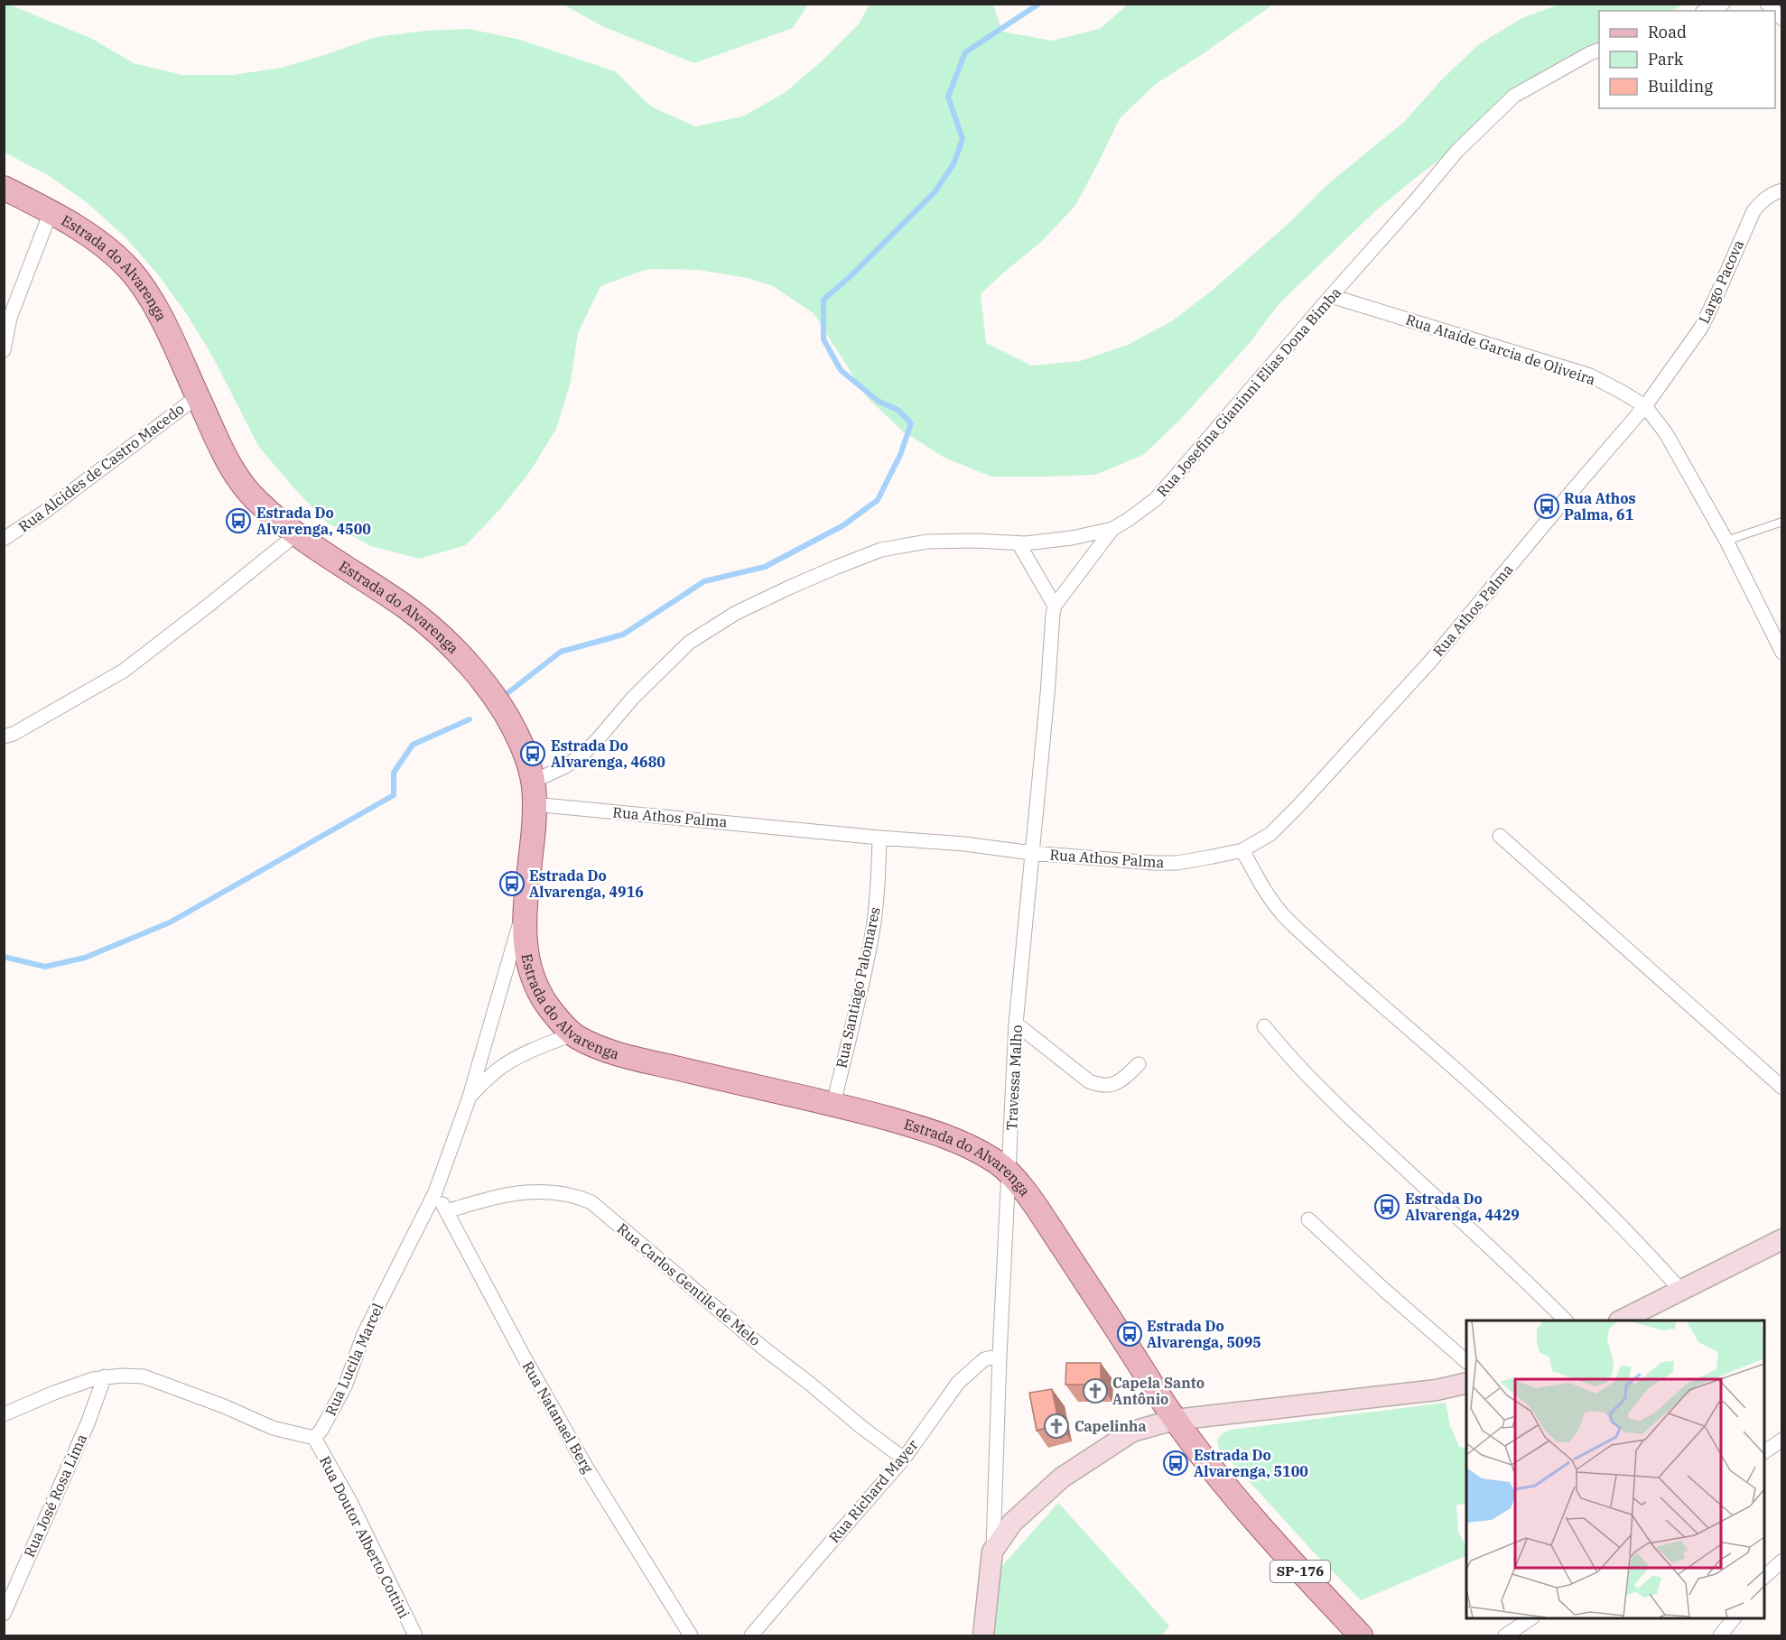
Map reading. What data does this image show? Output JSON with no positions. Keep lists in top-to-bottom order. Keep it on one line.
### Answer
{"streets":{"main road":["Estrada do Alvarenga","SP-176"],"street":["Largo Pacova","Rua Ataíde Garcia de Oliveira","Rua Josefina Gianinni Elias Dona Bimba","Rua Alcides de Castro Macedo","Rua Athos Palma","Rua Santiago Palomares","Travessa Malho","Rua Carlos Gentile de Melo","Rua Lucila Marcel","Rua Natanael Berg","Rua Richard Mayer","Rua José Rosa Lima","Rua Doutor Alberto Cottini"]},"crossings":[["Estrada do Alvarenga","Rua Josefina Gianinni Elias Dona Bimba"],["Estrada do Alvarenga","Rua Alcides de Castro Macedo"],["Estrada do Alvarenga","Rua Athos Palma"],["Estrada do Alvarenga","Rua Santiago Palomares"],["Estrada do Alvarenga","Travessa Malho"],["Estrada do Alvarenga","Rua Lucila Marcel"],["Largo Pacova","Rua Ataíde Garcia de Oliveira"],["Largo Pacova","Rua Athos Palma"],["Rua Ataíde Garcia de Oliveira","Rua Josefina Gianinni Elias Dona Bimba"],["Rua Ataíde Garcia de Oliveira","Rua Athos Palma"],["Rua Josefina Gianinni Elias Dona Bimba","Rua Athos Palma"],["Rua Josefina Gianinni Elias Dona Bimba","Travessa Malho"],["Rua Athos Palma","Rua Santiago Palomares"],["Rua Athos Palma","Travessa Malho"],["Travessa Malho","Rua Richard Mayer"],["Rua Carlos Gentile de Melo","Rua Natanael Berg"],["Rua Carlos Gentile de Melo","Rua Richard Mayer"],["Rua Lucila Marcel","Rua Natanael Berg"],["Rua Lucila Marcel","Rua Doutor Alberto Cottini"]],"places":{"bus stop":["Rua Athos Palma, 61","Estrada Do Alvarenga, 4500","Estrada Do Alvarenga, 4680","Estrada Do Alvarenga, 4916","Estrada Do Alvarenga, 4429","Estrada Do Alvarenga, 5095","Estrada Do Alvarenga, 5100"],"church":["Capela Santo Antônio","Capelinha"]},"legend":["Road","Park","Building"]}
